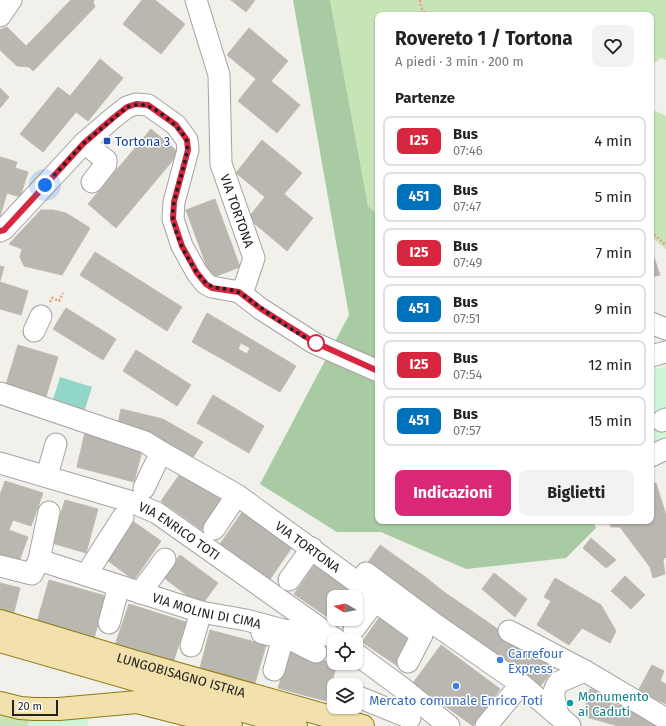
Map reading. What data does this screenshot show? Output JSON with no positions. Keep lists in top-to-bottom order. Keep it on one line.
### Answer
{"streets":{"main road":["LUNGOBISAGNO ISTRIA"],"street":["VIA TORTONA","VIA ENRICO TOTI","VIA MOLINI DI CIMA"]},"places":{"transit":["Tortona 3"],"other":["Carrefour Express","Mercato comunale Enrico Toti","Monumento ai Caduti"]},"lines":["bus line I25"],"scale_bar":"20 m","north":"left","page":{"heading":[["Rovereto 1 / Tortona","A piedi · 3 min · 200 m"],"Partenze"],"list":[{"mark":"I25","name":"Bus","note":"07:46","value":"4 min"},{"mark":"451","name":"Bus","note":"07:47","value":"5 min"},{"mark":"I25","name":"Bus","note":"07:49","value":"7 min"},{"mark":"451","name":"Bus","note":"07:51","value":"9 min"},{"mark":"I25","name":"Bus","note":"07:54","value":"12 min"},{"mark":"451","name":"Bus","note":"07:57","value":"15 min"}],"buttons":["Indicazioni","Biglietti"],"scale":"20 m"}}
